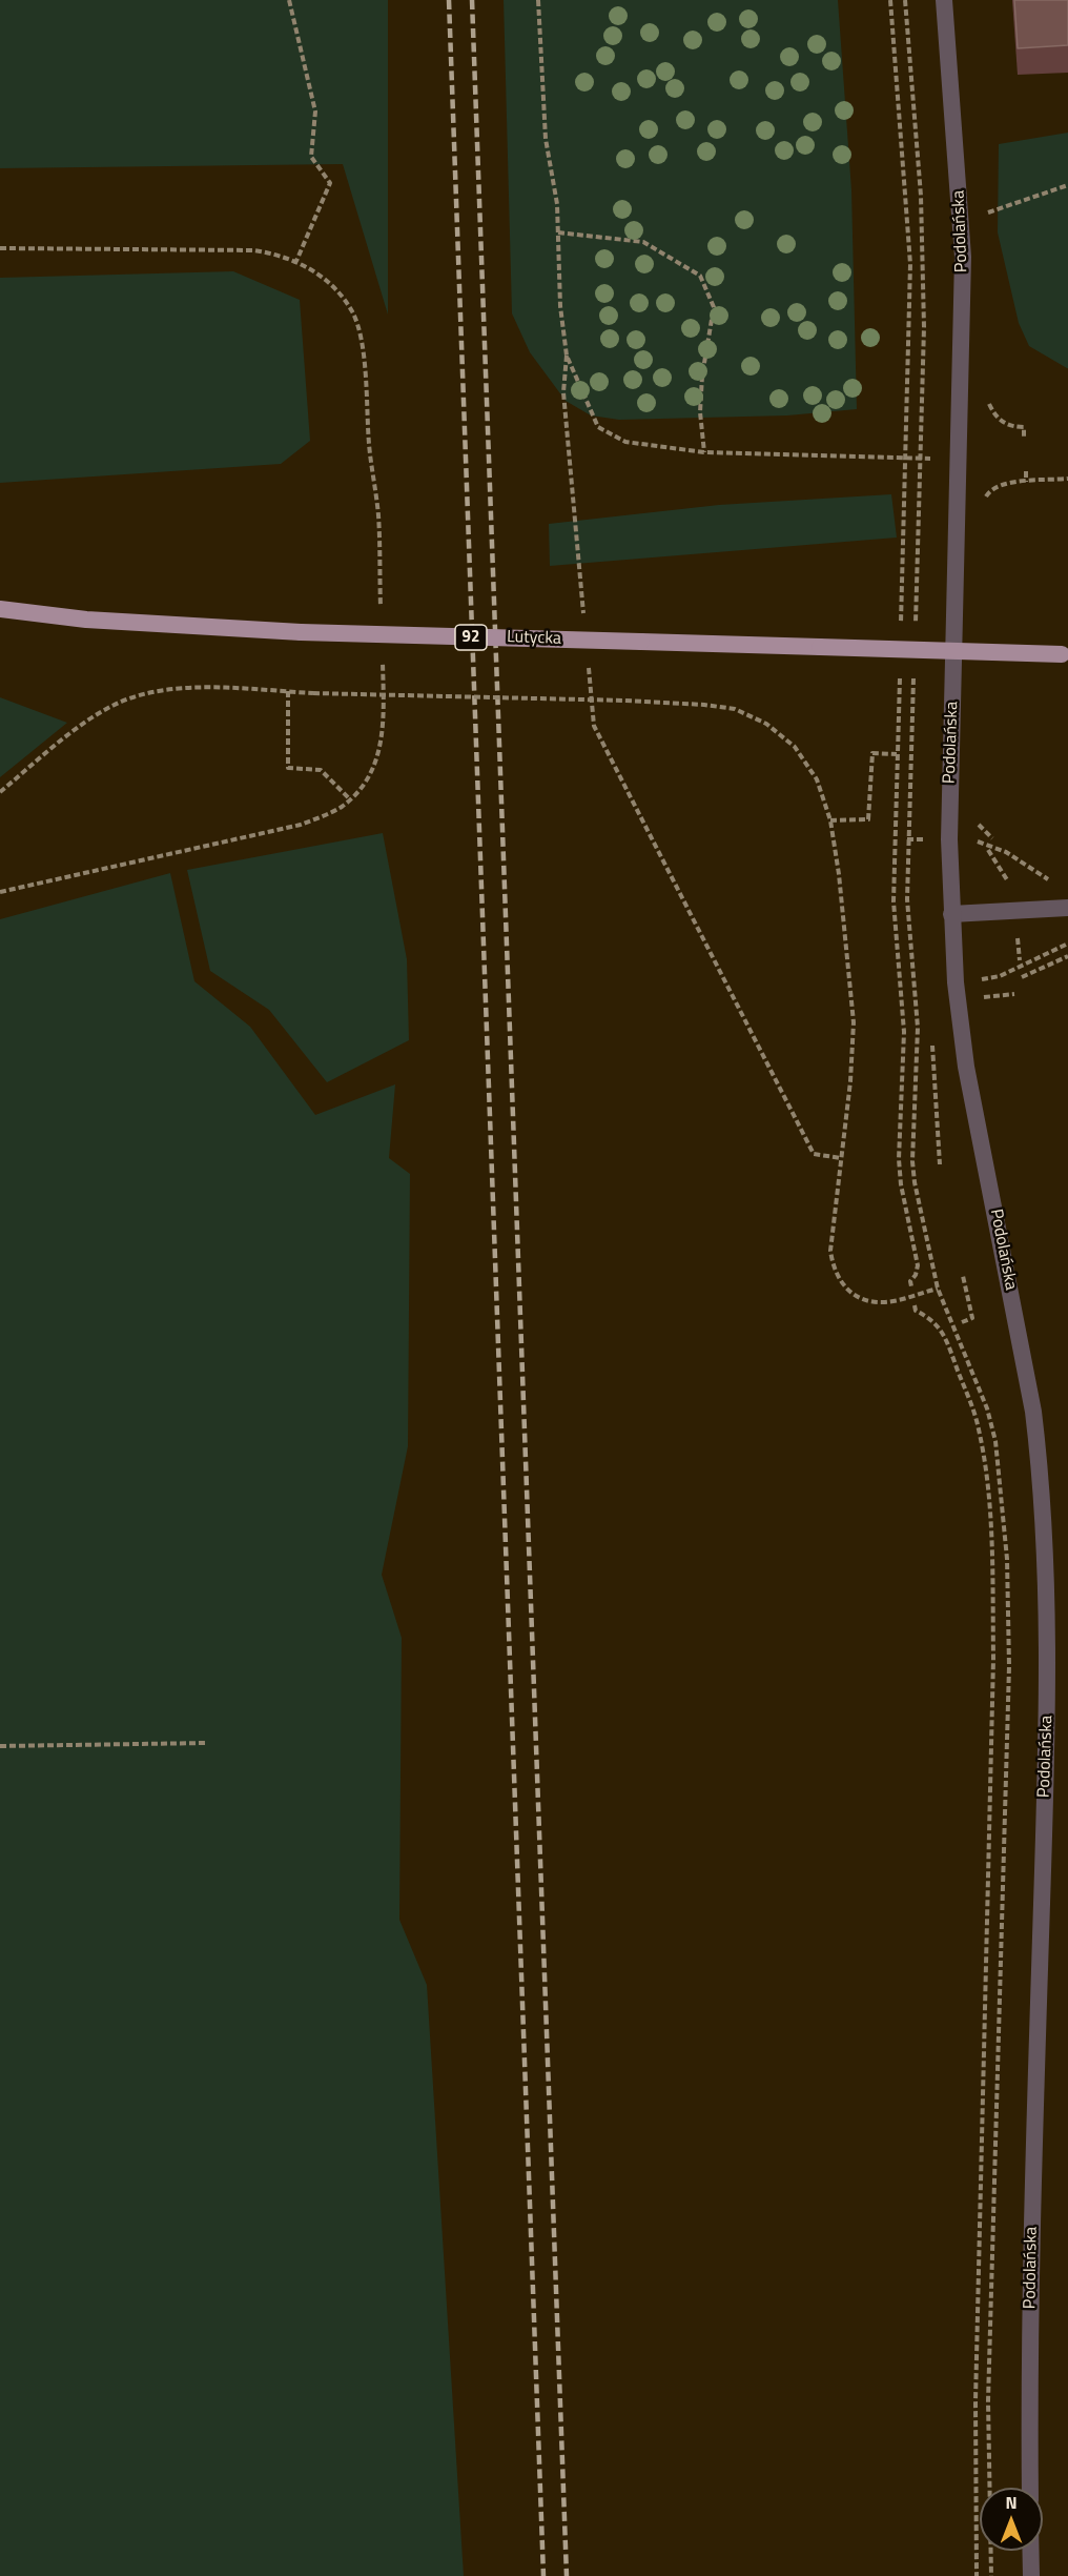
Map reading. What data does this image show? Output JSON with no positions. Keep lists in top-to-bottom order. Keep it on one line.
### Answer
{"streets":{"main road":["92","Lutycka"],"street":["Podolańska"]},"north":"top"}
